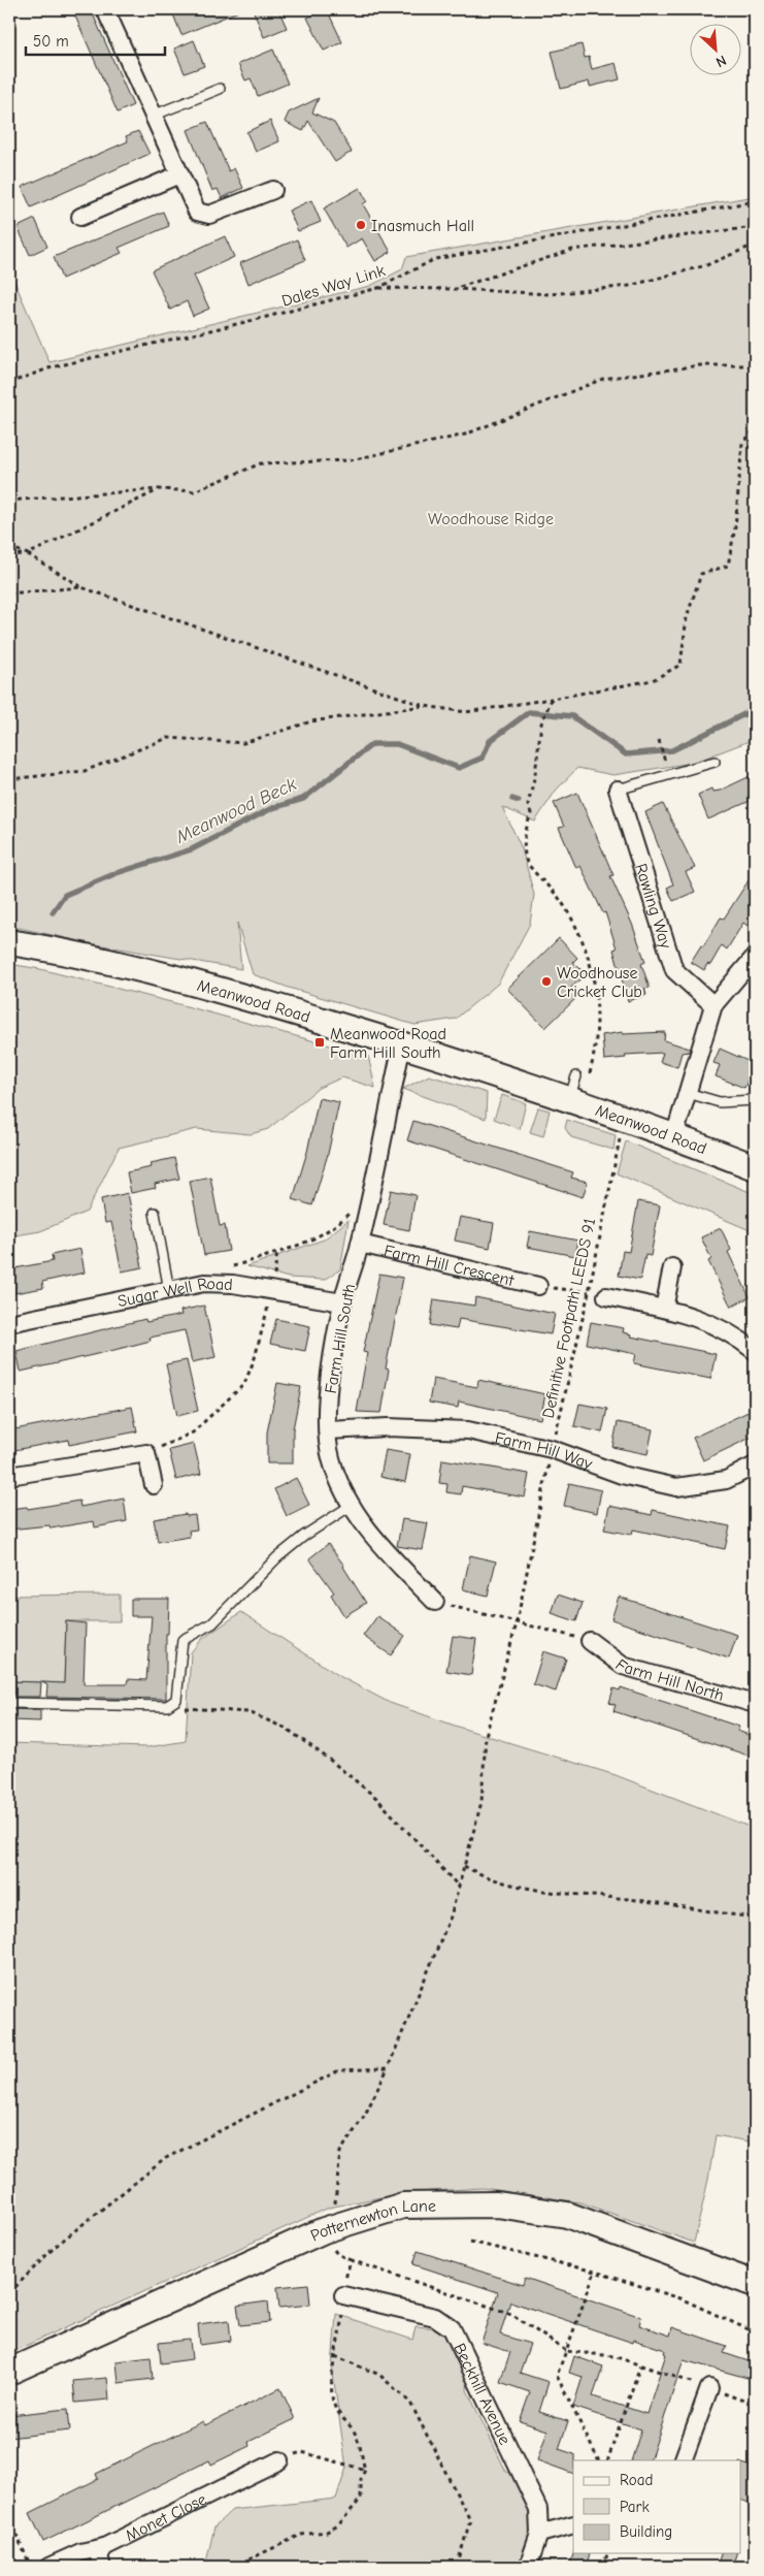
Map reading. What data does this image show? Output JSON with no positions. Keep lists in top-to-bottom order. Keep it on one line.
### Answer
{"streets":{"main road":["Meanwood Road","Potternewton Lane"],"street":["Rawling Way","Farm Hill Crescent","Sugar Well Road","Farm Hill South","Farm Hill Way","Farm Hill North","Beckhill Avenue","Monet Close"],"path":["Dales Way Link","Definitive Footpath LEEDS 91"]},"crossings":[["Meanwood Road","Definitive Footpath LEEDS 91"],["Meanwood Road","Farm Hill South"],["Farm Hill Crescent","Farm Hill South"],["Sugar Well Road","Farm Hill South"],["Definitive Footpath LEEDS 91","Farm Hill Way"],["Definitive Footpath LEEDS 91","Potternewton Lane"],["Farm Hill South","Farm Hill Way"]],"water":["Meanwood Beck"],"parks":["Woodhouse Ridge"],"places":{"other":["Inasmuch Hall","Woodhouse Cricket Club"],"transit":["Meanwood Road Farm Hill South"]},"legend":["Road","Park","Building"],"scale_bar":"50 m","north":"bottom right"}
